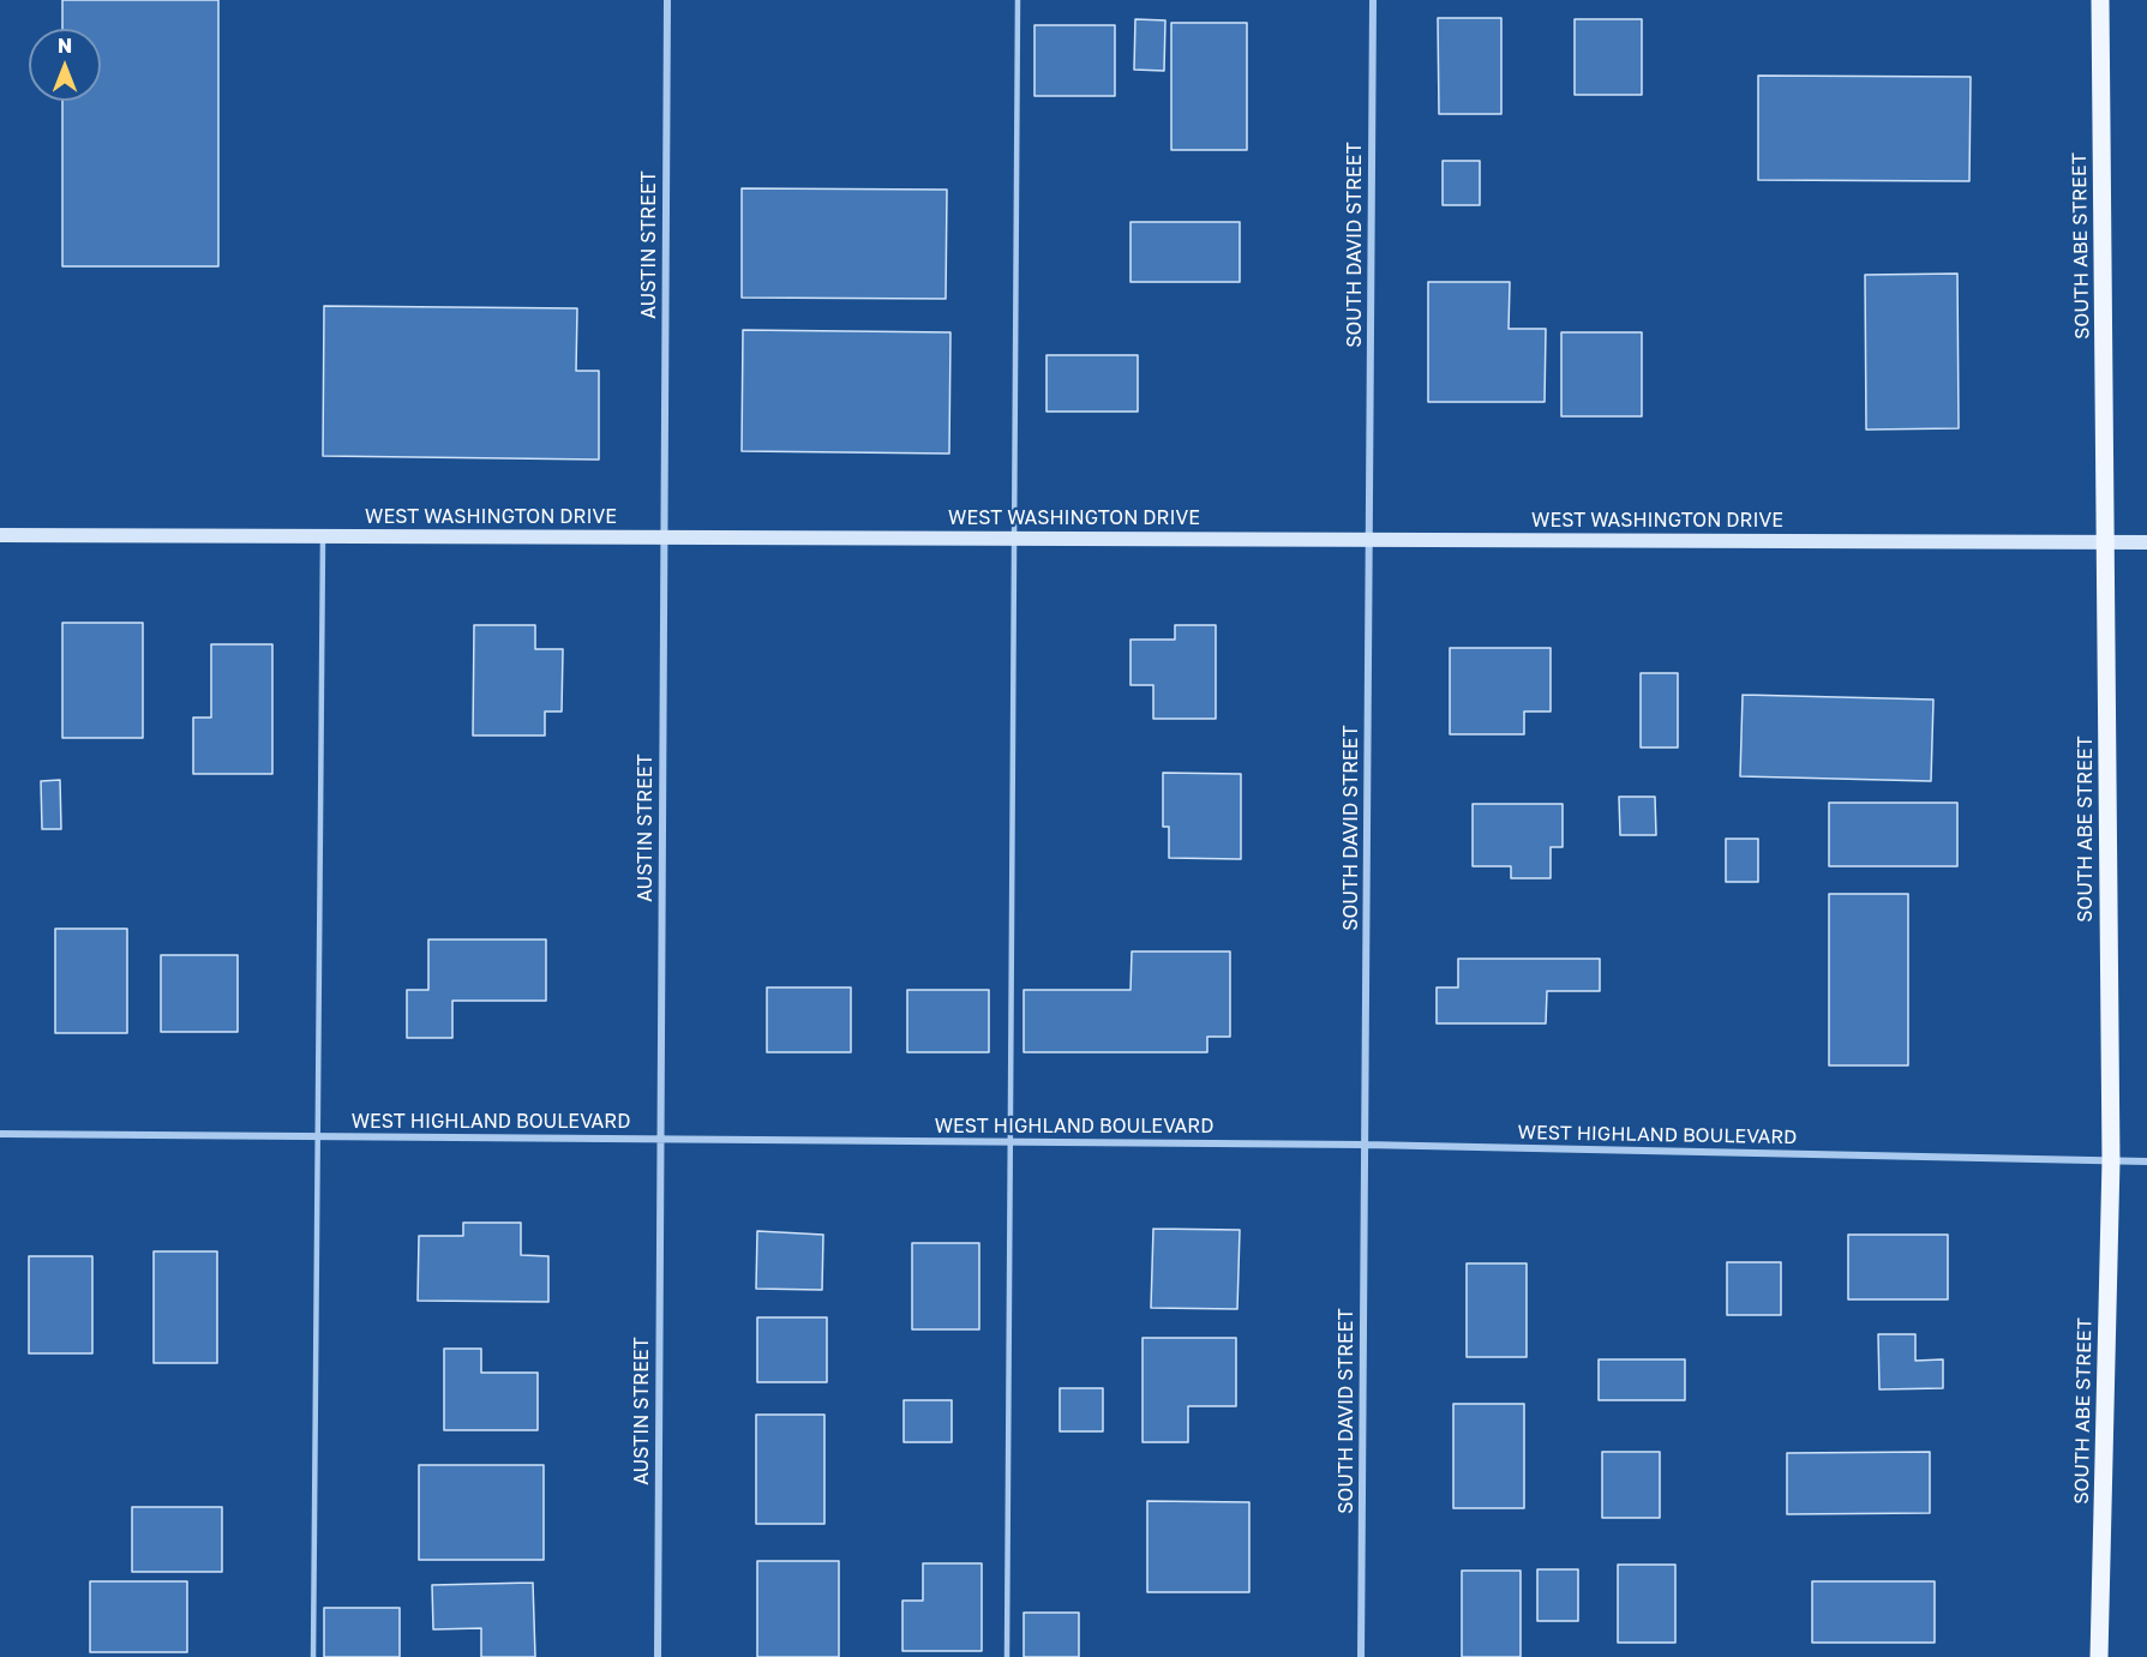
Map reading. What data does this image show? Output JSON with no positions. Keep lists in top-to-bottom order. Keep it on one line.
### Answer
{"streets":{"main road":["SOUTH ABE STREET"],"street":["AUSTIN STREET","SOUTH DAVID STREET","WEST WASHINGTON DRIVE","WEST HIGHLAND BOULEVARD"]},"crossings":[["AUSTIN STREET","WEST WASHINGTON DRIVE"],["AUSTIN STREET","WEST HIGHLAND BOULEVARD"],["SOUTH DAVID STREET","WEST WASHINGTON DRIVE"],["SOUTH DAVID STREET","WEST HIGHLAND BOULEVARD"],["SOUTH ABE STREET","WEST WASHINGTON DRIVE"],["SOUTH ABE STREET","WEST HIGHLAND BOULEVARD"]],"north":"top"}
